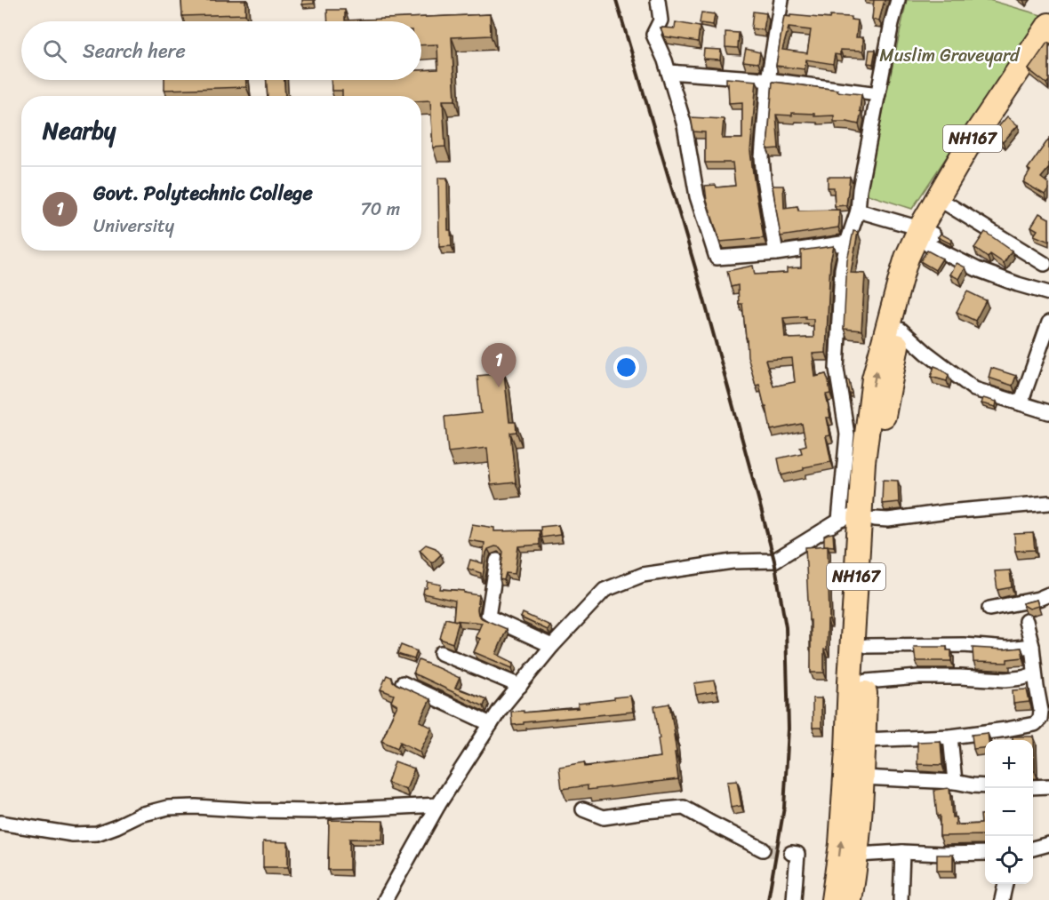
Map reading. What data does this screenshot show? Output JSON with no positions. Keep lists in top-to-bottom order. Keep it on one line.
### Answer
{"streets":{"highway":["NH167"]},"parks":["Muslim Graveyard"],"page":{"search":"Search here","heading":"Nearby","list":[{"mark":"1","name":"Govt. Polytechnic College","note":"University","value":"70 m"}],"pins":"1","map_buttons":["+","−"]}}
